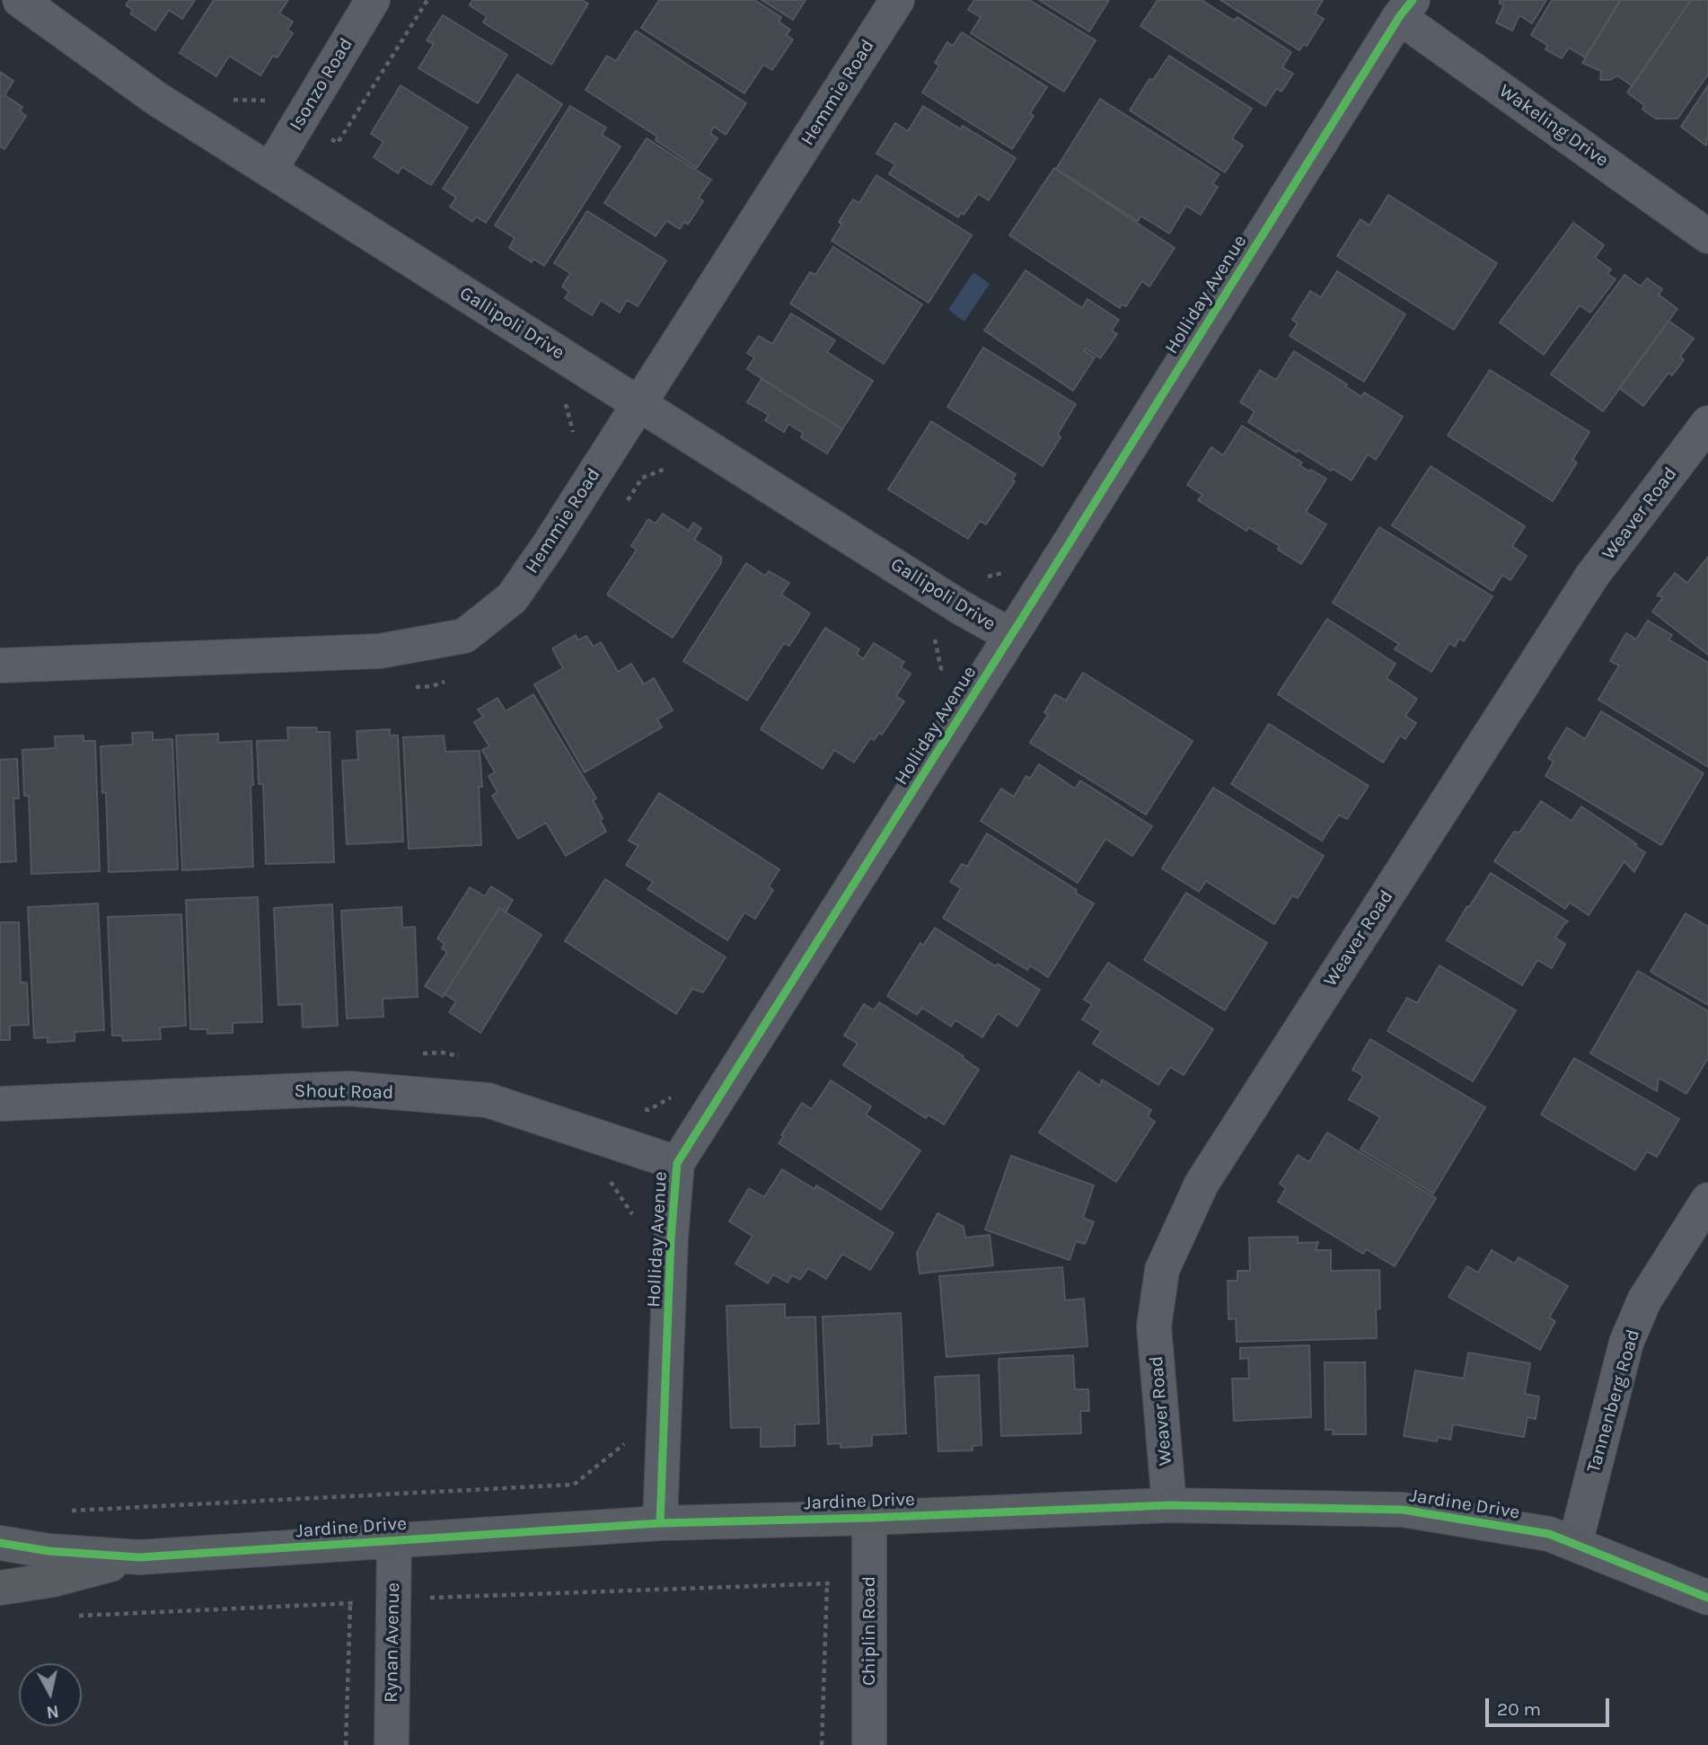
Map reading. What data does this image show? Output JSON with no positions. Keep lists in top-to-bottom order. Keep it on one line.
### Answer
{"streets":{"street":["Isonzo Road","Hemmie Road","Wakeling Drive","Holliday Avenue","Gallipoli Drive","Weaver Road","Shout Road","Tannenberg Road","Jardine Drive","Chiplin Road","Rynan Avenue"]},"crossings":[["Isonzo Road","Gallipoli Drive"],["Hemmie Road","Gallipoli Drive"],["Wakeling Drive","Holliday Avenue"],["Holliday Avenue","Gallipoli Drive"],["Holliday Avenue","Shout Road"],["Holliday Avenue","Jardine Drive"],["Weaver Road","Jardine Drive"],["Tannenberg Road","Jardine Drive"],["Jardine Drive","Chiplin Road"],["Jardine Drive","Rynan Avenue"]],"scale_bar":"20 m","north":"bottom"}
